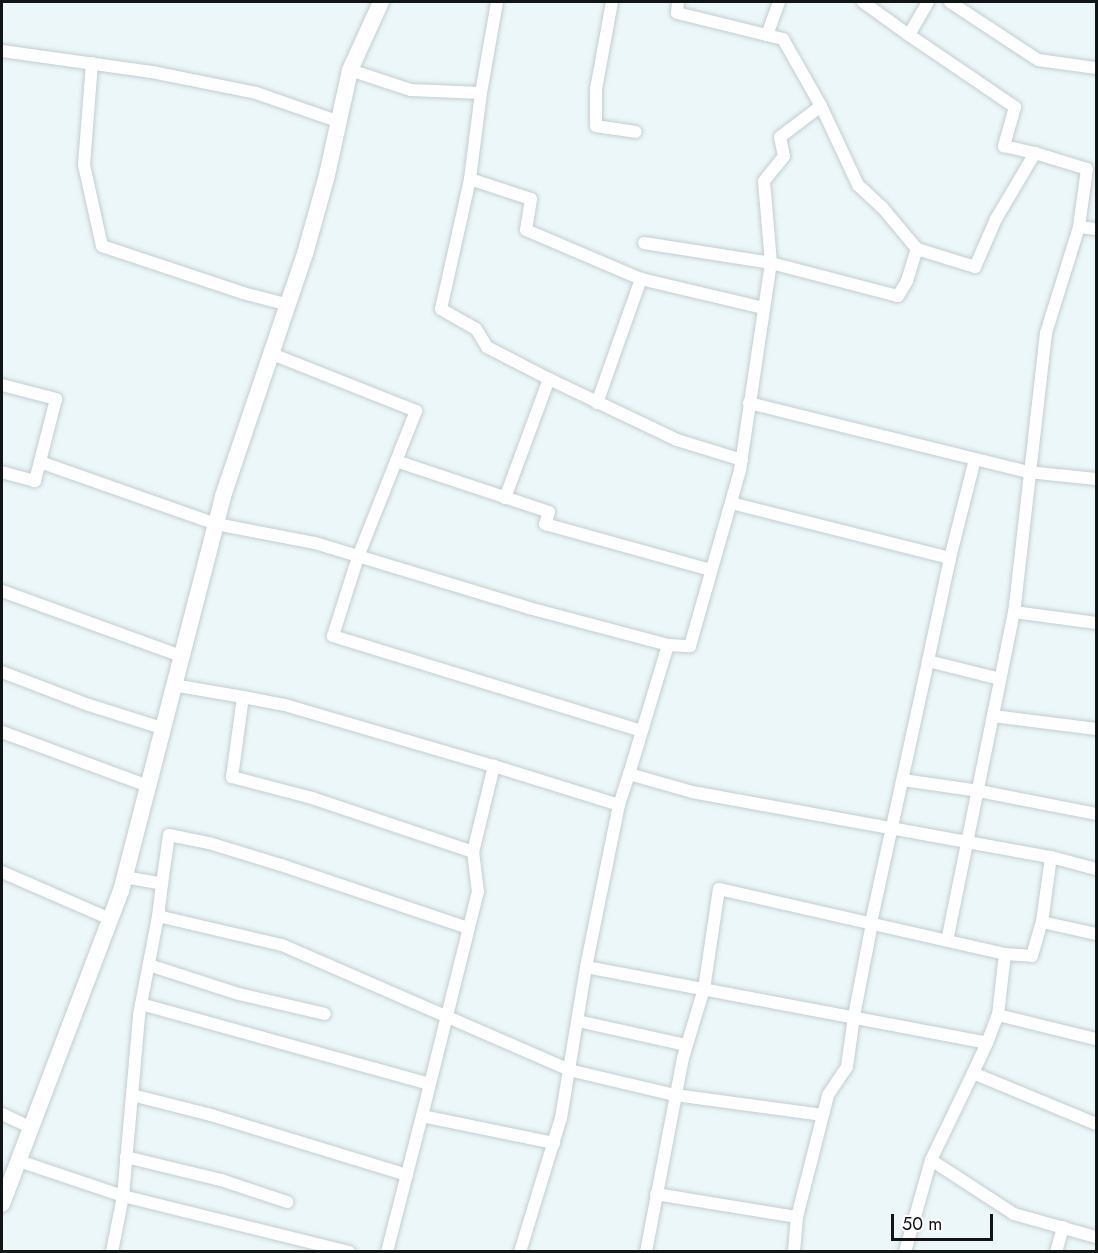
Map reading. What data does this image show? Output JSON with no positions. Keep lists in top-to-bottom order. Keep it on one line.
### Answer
{"scale_bar":"50 m"}
